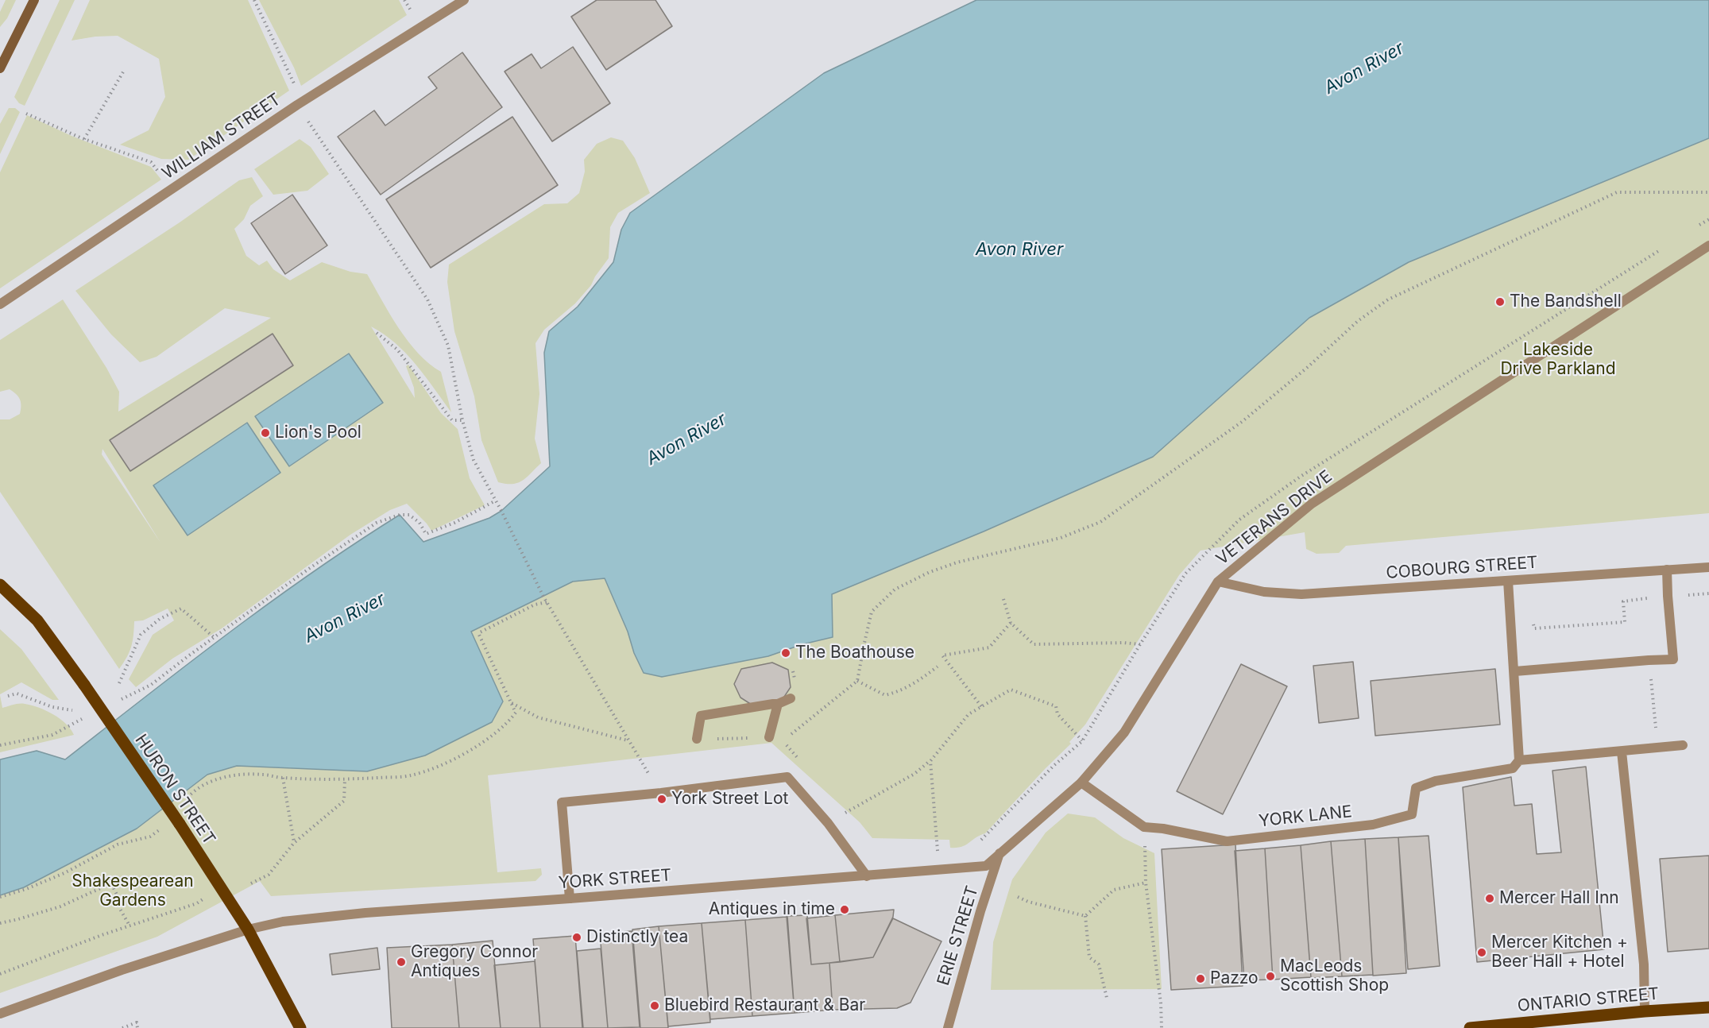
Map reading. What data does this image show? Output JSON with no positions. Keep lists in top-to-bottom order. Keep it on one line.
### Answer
{"streets":{"main road":["HURON STREET","ONTARIO STREET"],"street":["WILLIAM STREET","VETERANS DRIVE","COBOURG STREET","YORK LANE","YORK STREET","ERIE STREET"]},"crossings":[["VETERANS DRIVE","COBOURG STREET"],["VETERANS DRIVE","YORK LANE"],["VETERANS DRIVE","YORK STREET"],["VETERANS DRIVE","ERIE STREET"],["HURON STREET","YORK STREET"]],"water":["Avon River"],"parks":["Lakeside Drive Parkland","Shakespearean Gardens"],"places":["The Bandshell","Lion's Pool","The Boathouse","York Street Lot","Mercer Hall Inn","Antiques in time","Distinctly tea","Mercer Kitchen + Beer Hall + Hotel","Gregory Connor Antiques","MacLeods Scottish Shop","Pazzo","Bluebird Restaurant & Bar"]}
